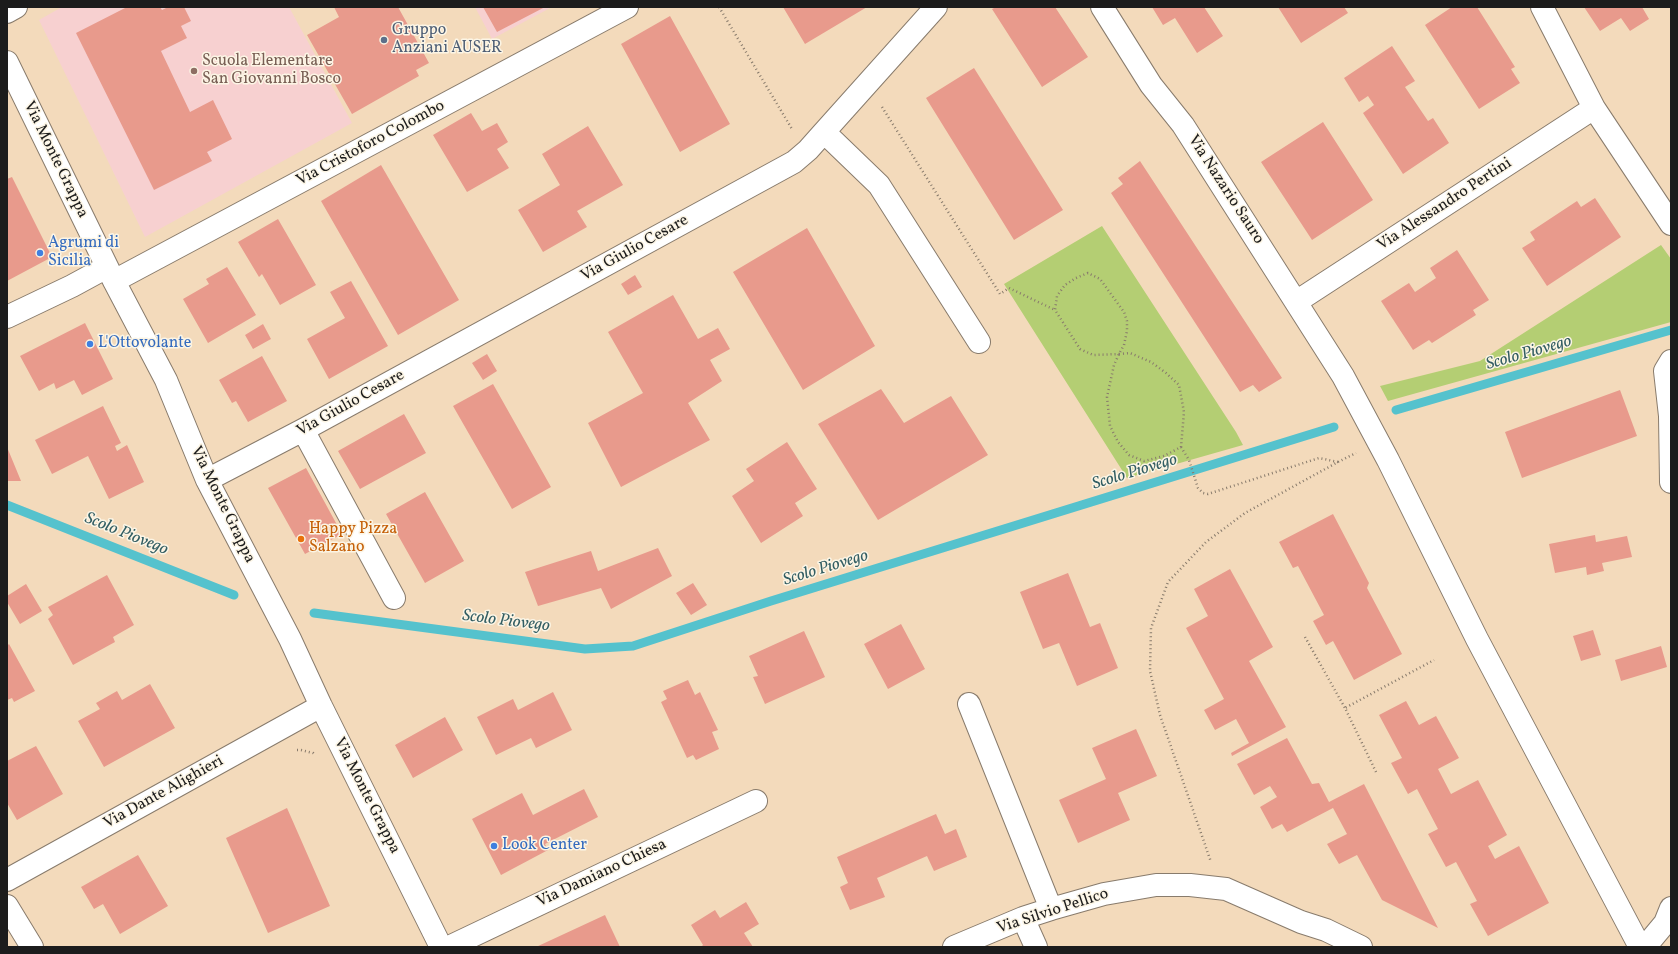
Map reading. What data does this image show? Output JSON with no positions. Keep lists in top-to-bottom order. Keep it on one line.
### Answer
{"streets":{"street":["Via Cristoforo Colombo","Via Monte Grappa","Via Nazario Sauro","Via Alessandro Pertini","Via Giulio Cesare","Via Dante Alighieri","Via Damiano Chiesa","Via Silvio Pellico"]},"crossings":[["Via Cristoforo Colombo","Via Monte Grappa"],["Via Monte Grappa","Via Giulio Cesare"],["Via Monte Grappa","Via Dante Alighieri"],["Via Nazario Sauro","Via Alessandro Pertini"]],"water":["Scolo Piovego"],"places":["Gruppo Anziani AUSER","Scuola Elementare San Giovanni Bosco","Agrumi di Sicilia","L'Ottovolante","Happy Pizza Salzano","Look Center"]}
